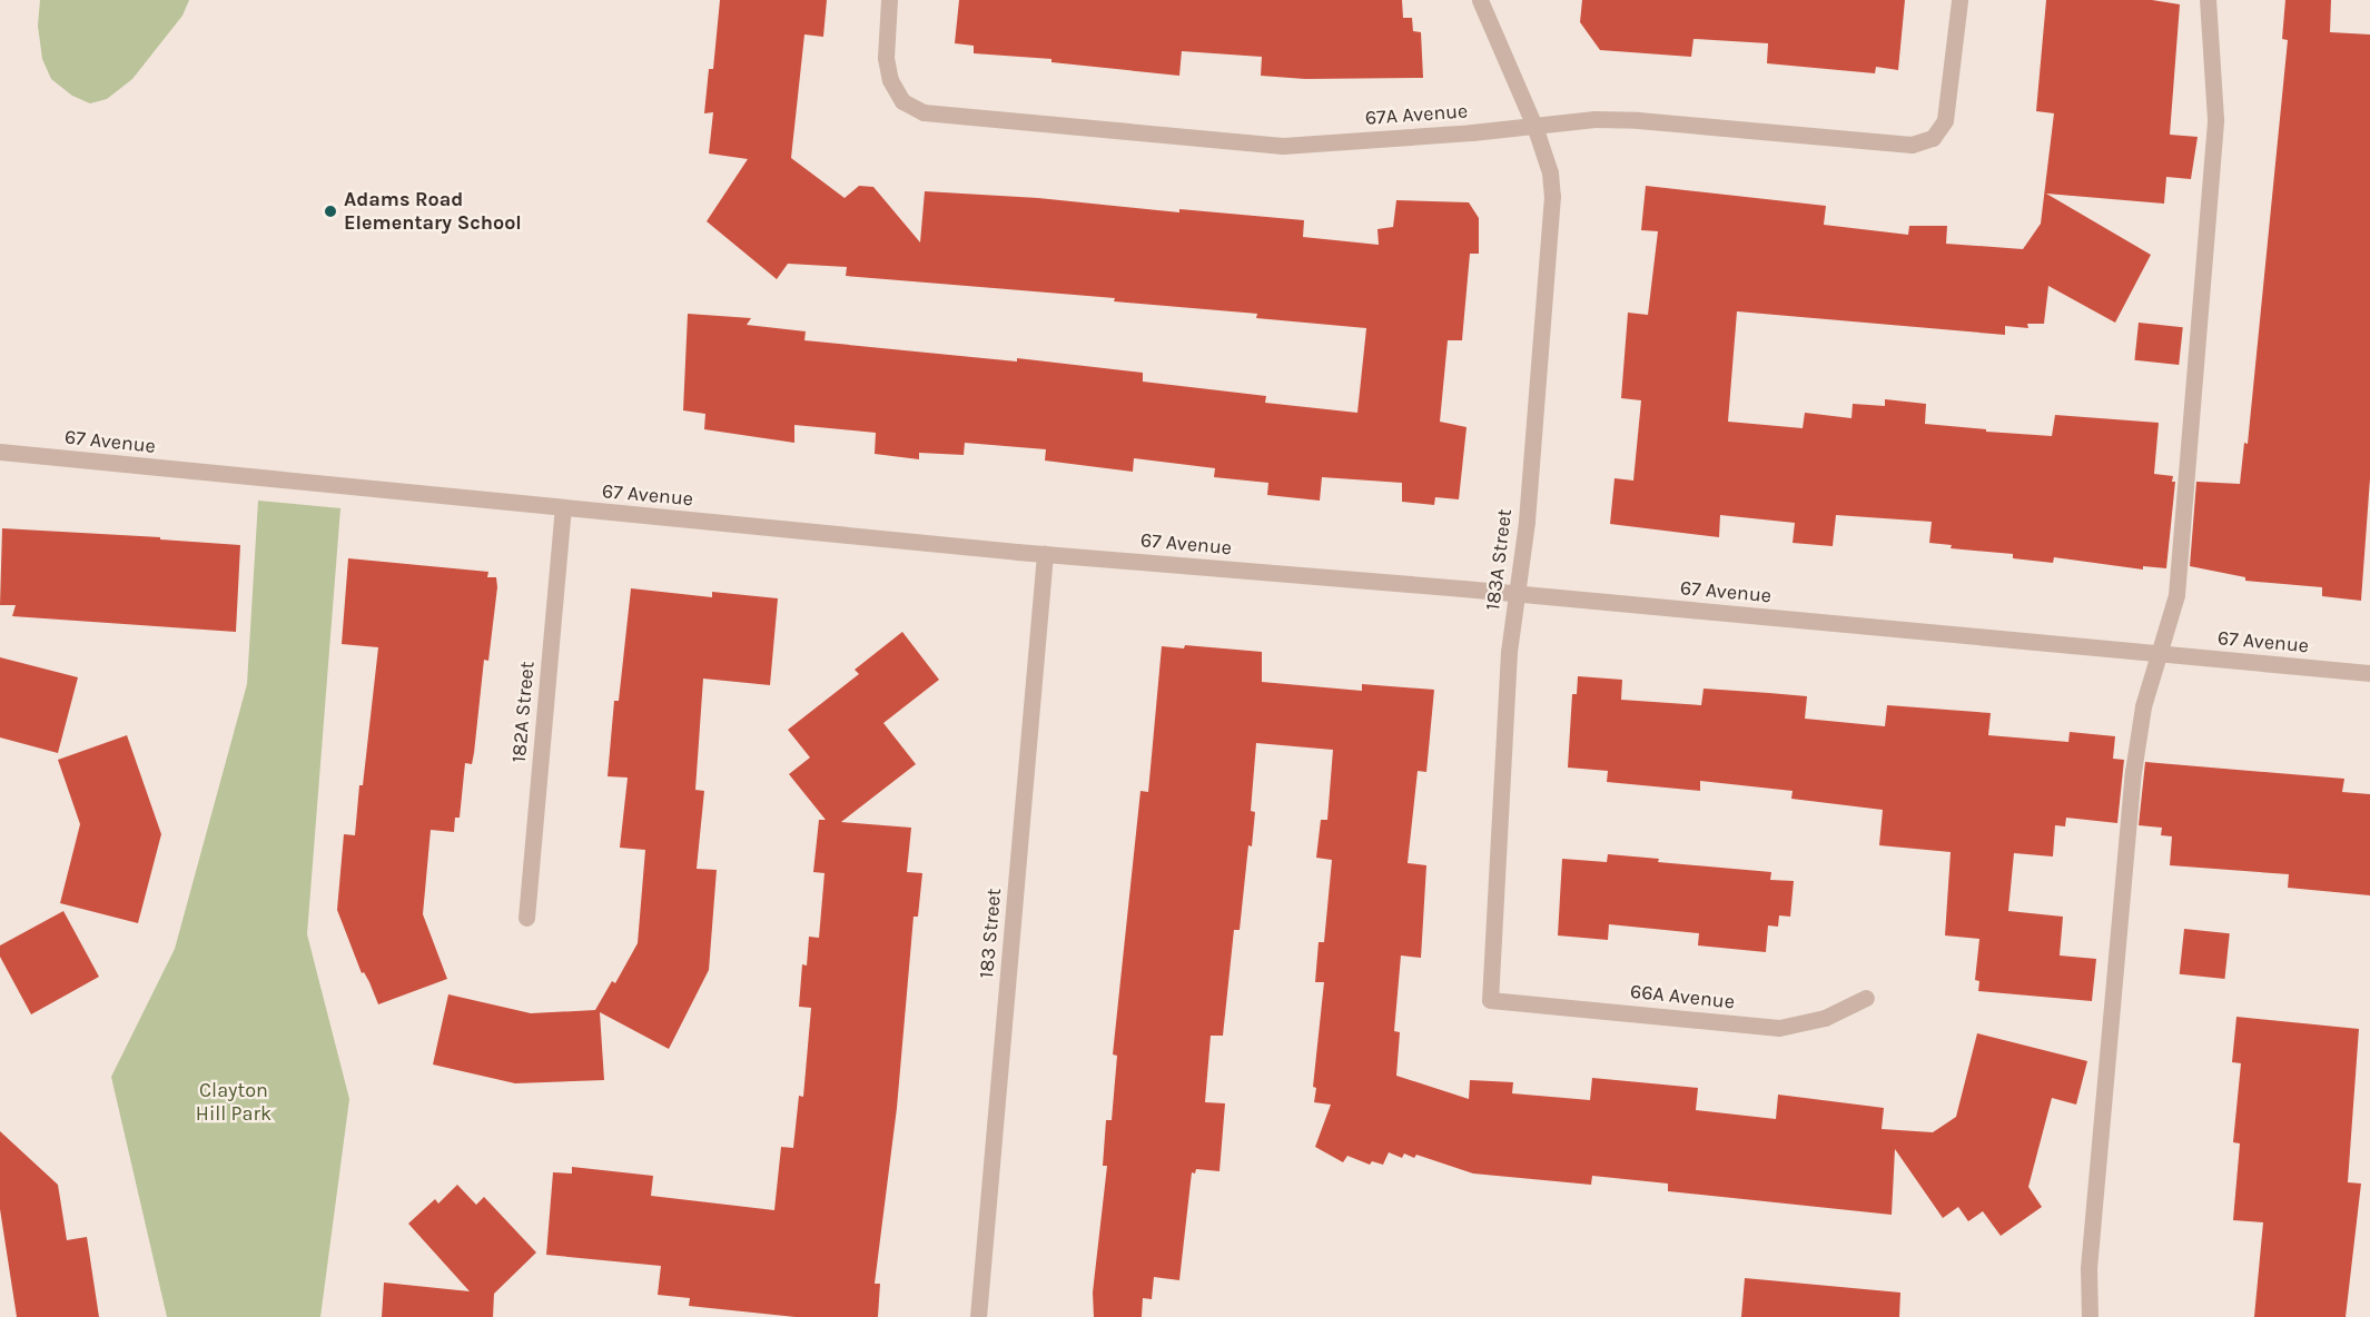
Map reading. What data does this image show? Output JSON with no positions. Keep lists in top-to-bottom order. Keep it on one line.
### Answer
{"streets":{"street":["67A Avenue","67 Avenue","183A Street","182A Street","183 Street","66A Avenue"]},"crossings":[["67A Avenue","183A Street"],["67 Avenue","183A Street"],["67 Avenue","182A Street"],["67 Avenue","183 Street"],["183A Street","66A Avenue"]],"parks":["Clayton Hill Park"],"places":["Adams Road Elementary School"]}
